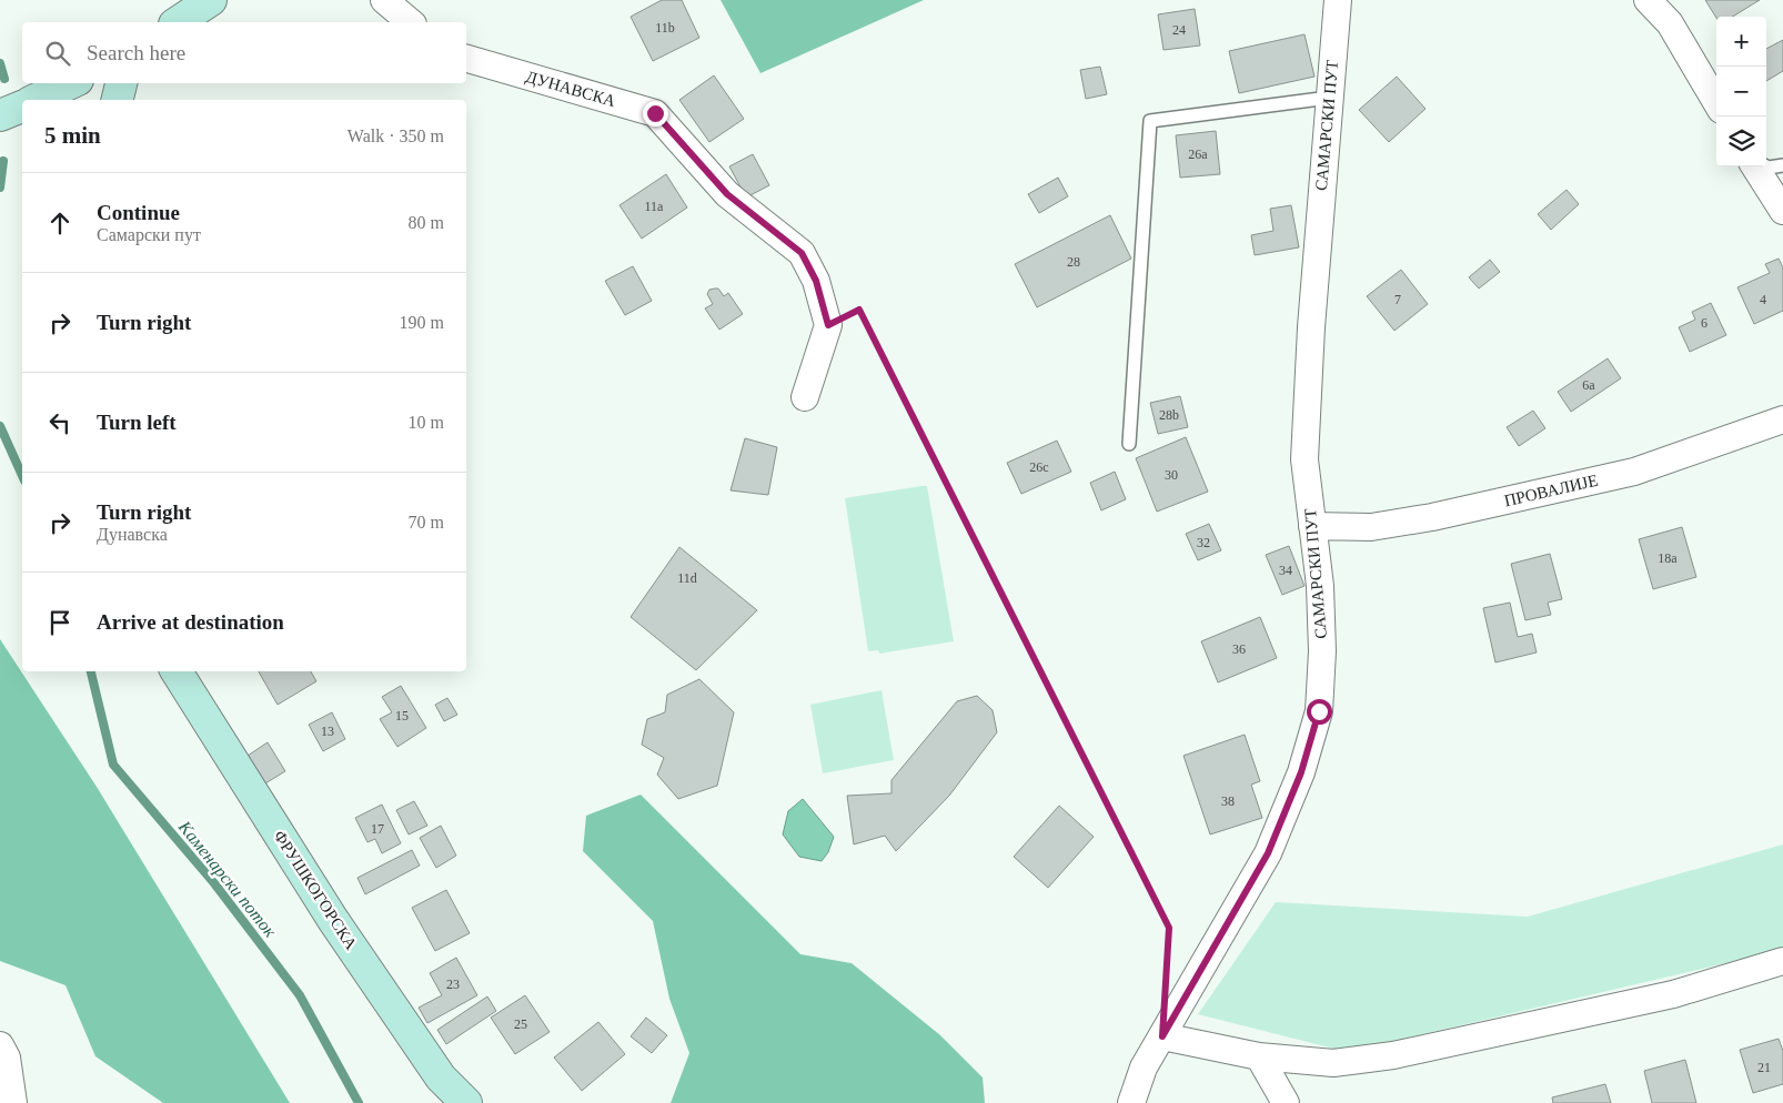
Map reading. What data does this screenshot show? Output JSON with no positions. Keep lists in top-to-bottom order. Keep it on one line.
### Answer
{"streets":{"street":["ДУНАВСКА","САМАРСКИ ПУТ","ПРОВАЛИЈЕ","ФРУШКОГОРСКА"]},"crossings":[["САМАРСКИ ПУТ","ПРОВАЛИЈЕ"]],"water":["Каменарски поток"],"house_numbers":["11b","24","26a","11a","28","7","4","6","6a","28b","26c","30","32","18a","34","11d","36","15","13","38","17","23","25","21"],"page":{"map_buttons":["+","−"],"search":"Search here","heading":["5 min","Walk · 350 m"],"list":[["Continue","Самарски пут","80 m"],["Turn right","190 m"],["Turn left","10 m"],["Turn right","Дунавска","70 m"],"Arrive at destination"]}}
